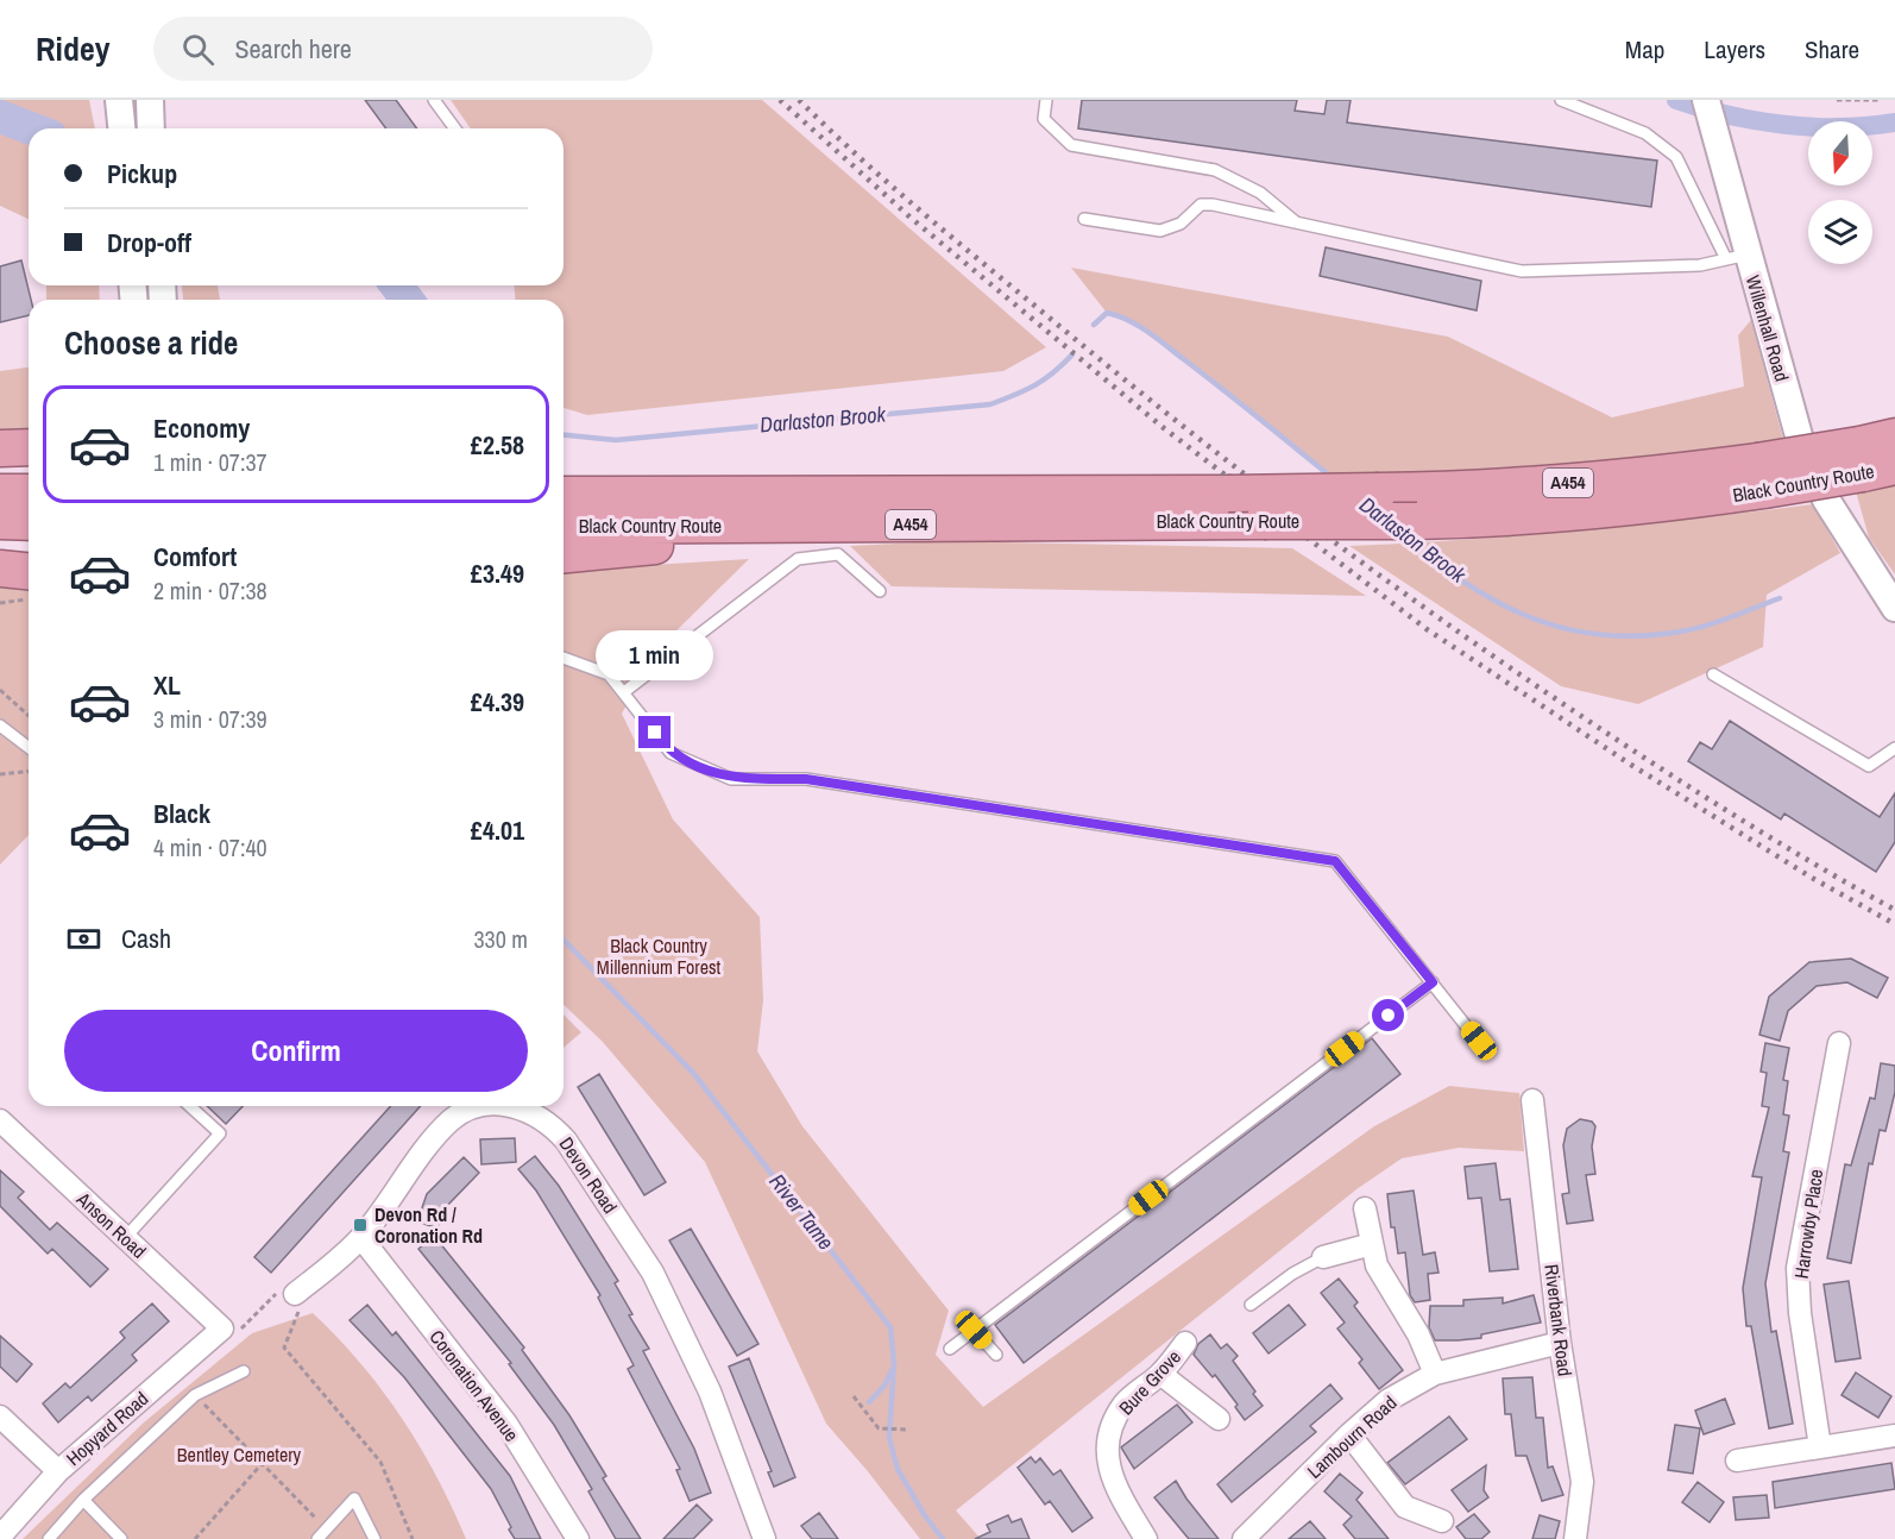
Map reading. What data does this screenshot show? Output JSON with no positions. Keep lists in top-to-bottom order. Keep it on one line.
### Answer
{"streets":{"highway":["A454","Black Country Route"],"street":["Willenhall Road","Devon Road","Harrowby Place","Anson Road","Riverbank Road","Bure Grove","Coronation Avenue","Hopyard Road","Lambourn Road"]},"crossings":[["Devon Road","Coronation Avenue"],["Anson Road","Hopyard Road"],["Riverbank Road","Lambourn Road"]],"water":["Darlaston Brook","River Tame"],"parks":["Black Country Millennium Forest","Bentley Cemetery"],"places":{"transit":["Devon Rd / Coronation Rd"]},"north":"bottom","page":{"header":"Ridey","search":"Search here","nav":["Map","Layers","Share"],"banner":["Pickup","Drop-off"],"heading":"Choose a ride","list":[{"name":"Economy","note":"1 min · 07:37","value":"£2.58"},{"name":"Comfort","note":"2 min · 07:38","value":"£3.49"},{"name":"XL","note":"3 min · 07:39","value":"£4.39"},{"name":"Black","note":"4 min · 07:40","value":"£4.01"}],"bubble":"1 min","pay":["Cash","330 m"],"buttons":"Confirm"}}
